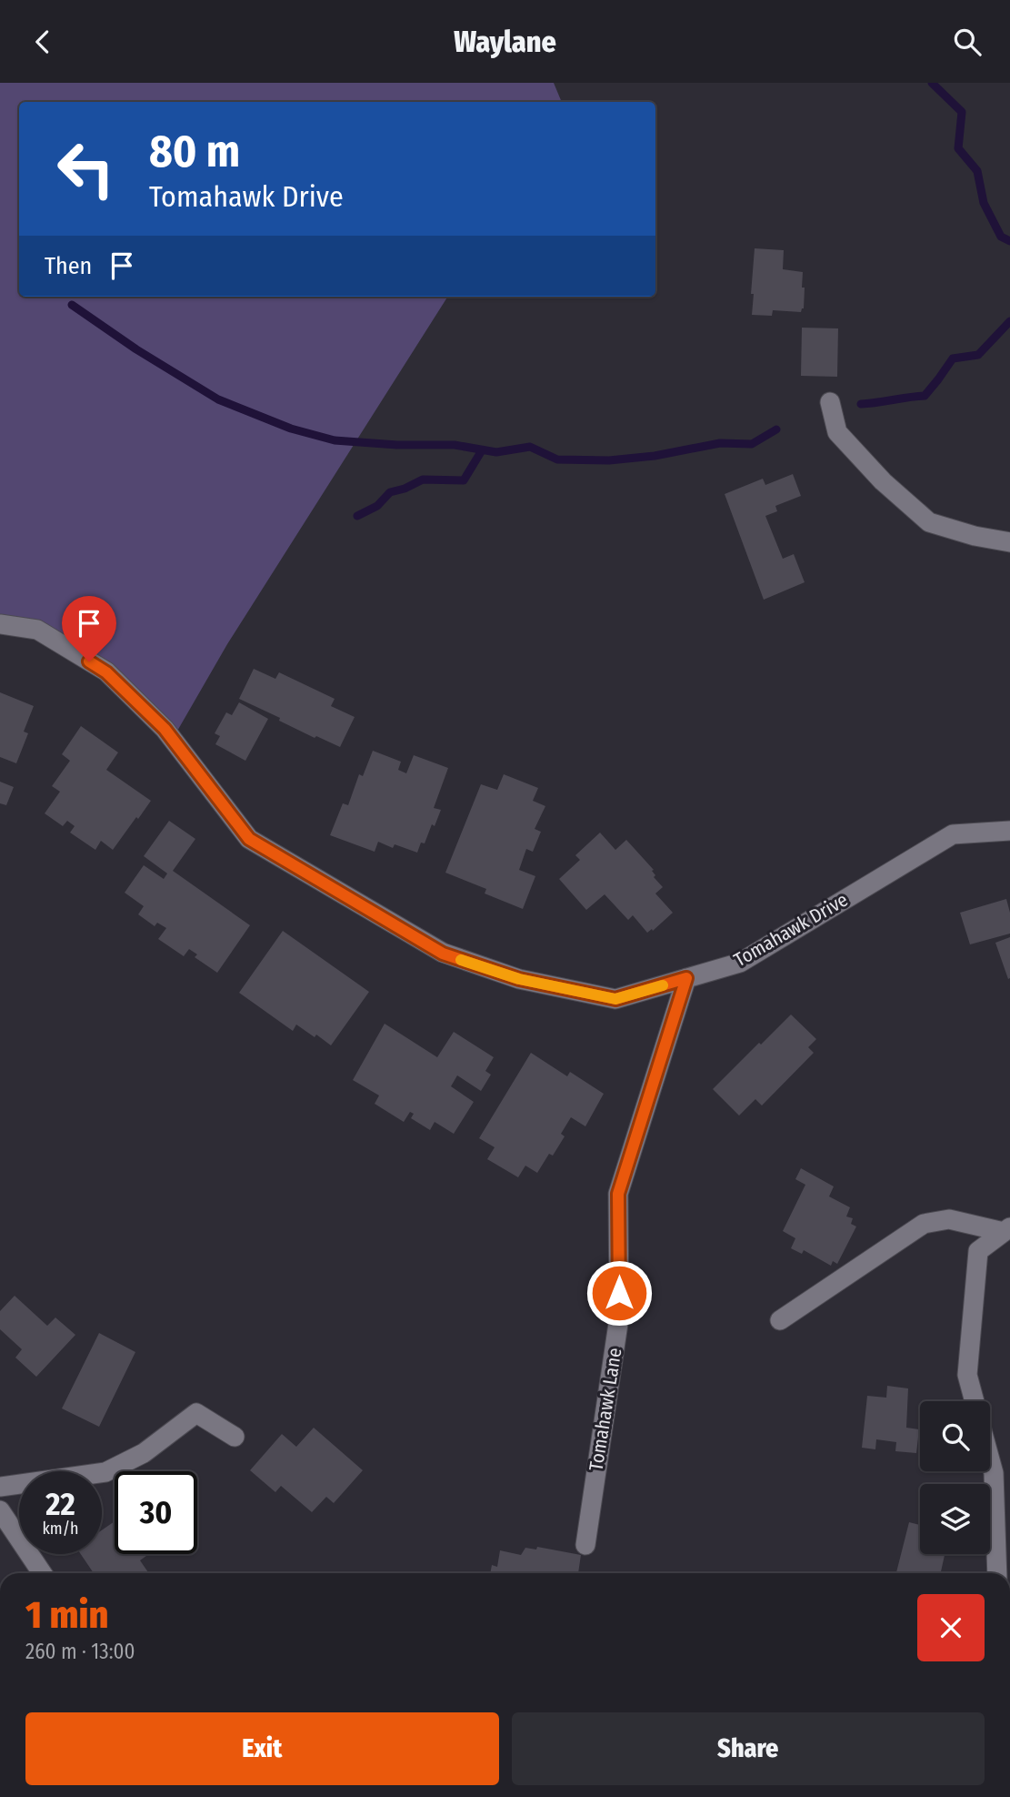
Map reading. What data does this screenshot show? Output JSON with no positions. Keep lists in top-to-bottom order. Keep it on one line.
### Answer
{"streets":{"street":["Tomahawk Drive","Tomahawk Lane"]},"crossings":[["Tomahawk Drive","Tomahawk Lane"]],"page":{"header":"Waylane","turn":["80 m","Tomahawk Drive"],"then":"Then","speed":"22 km/h","limit":"30","heading":["1 min","260 m · 13:00"],"buttons":["Exit","Share"]}}
